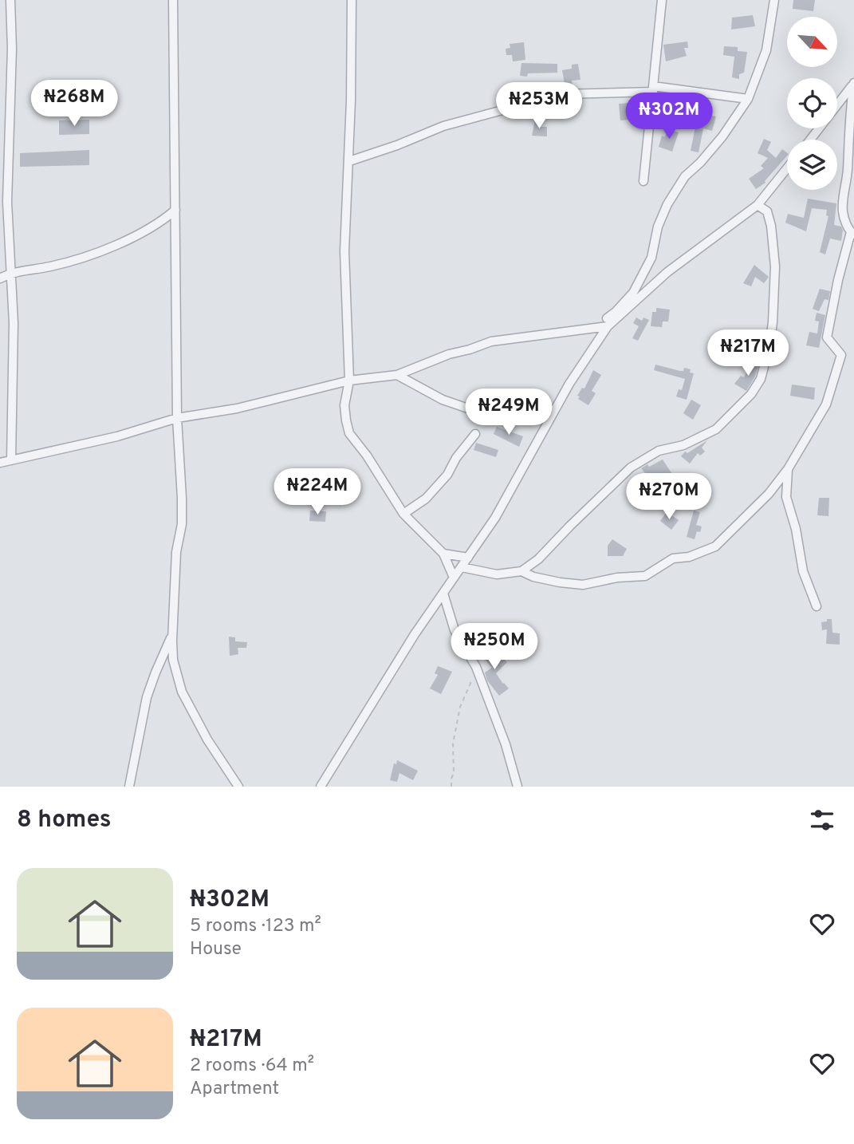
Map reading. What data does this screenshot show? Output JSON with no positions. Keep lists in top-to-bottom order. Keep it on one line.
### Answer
{"north":"bottom right","page":{"price":["₦268M","₦253M","₦302M","₦217M","₦249M","₦224M","₦270M","₦250M"],"heading":"8 homes","list":[{"name":"₦302M","note":"5 rooms · 123 m² · House"},{"name":"₦217M","note":"2 rooms · 64 m² · Apartment"}]}}
